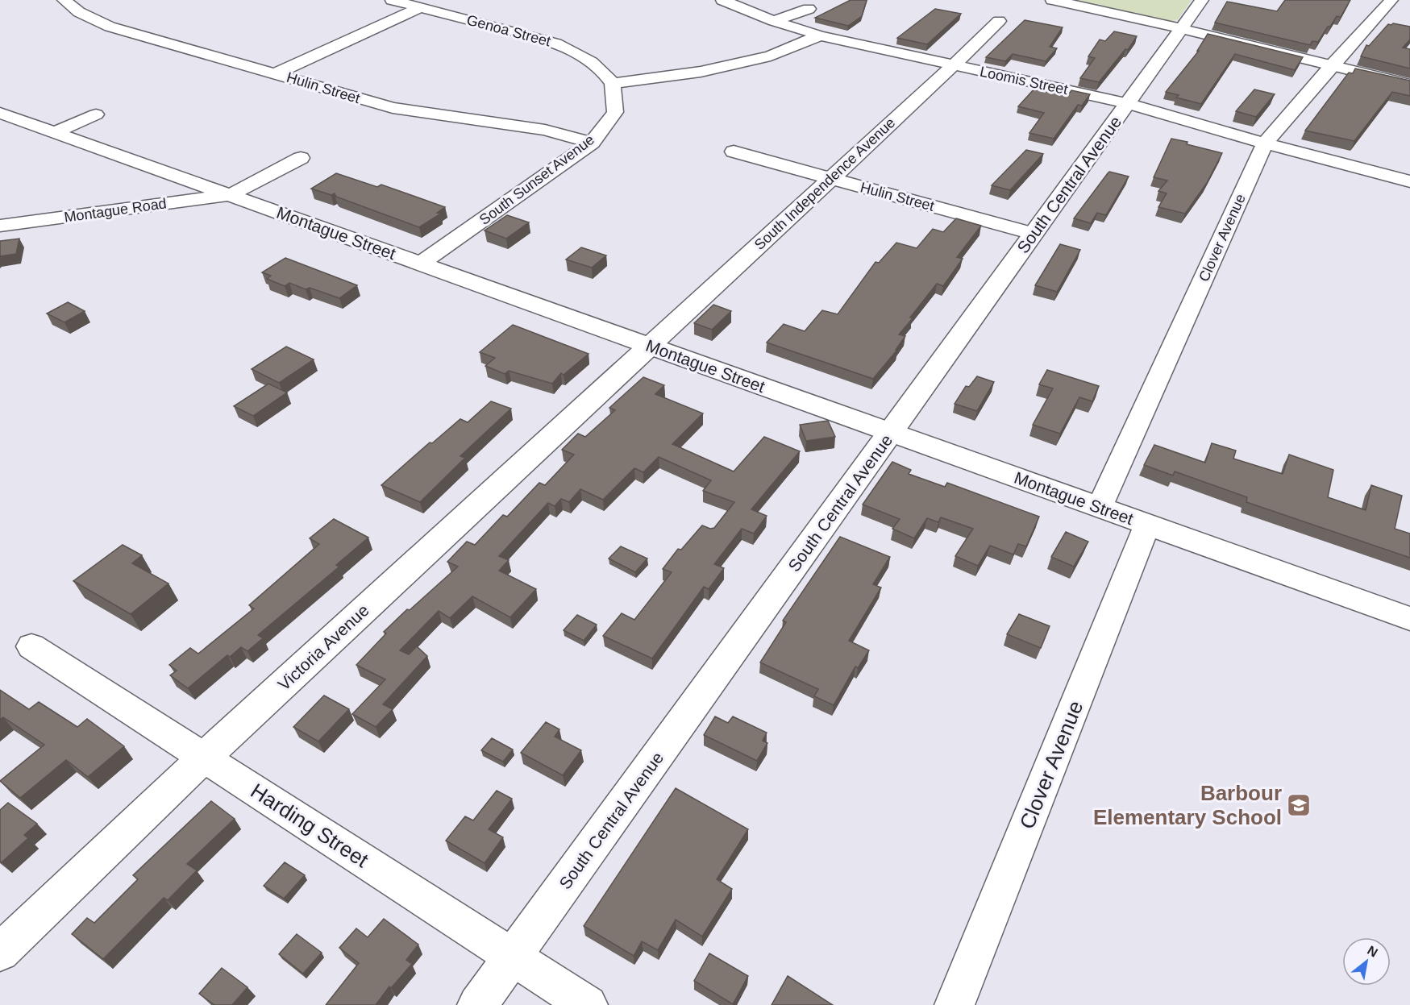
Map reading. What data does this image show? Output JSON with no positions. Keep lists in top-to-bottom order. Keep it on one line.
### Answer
{"streets":{"street":["Genoa Street","Loomis Street","Hulin Street","South Sunset Avenue","South Independence Avenue","South Central Avenue","Montague Road","Montague Street","Clover Avenue","Victoria Avenue","Harding Street"]},"crossings":[["Genoa Street","South Sunset Avenue"],["Loomis Street","South Independence Avenue"],["Loomis Street","South Central Avenue"],["Loomis Street","Clover Avenue"],["Hulin Street","South Sunset Avenue"],["Hulin Street","South Independence Avenue"],["Hulin Street","South Central Avenue"],["South Sunset Avenue","Montague Street"],["South Independence Avenue","Montague Street"],["South Independence Avenue","Victoria Avenue"],["South Central Avenue","Montague Street"],["South Central Avenue","Harding Street"],["Montague Road","Montague Street"],["Montague Street","Clover Avenue"],["Montague Street","Victoria Avenue"],["Victoria Avenue","Harding Street"]],"places":{"school or university":["Barbour Elementary School"]},"north":"top right"}
